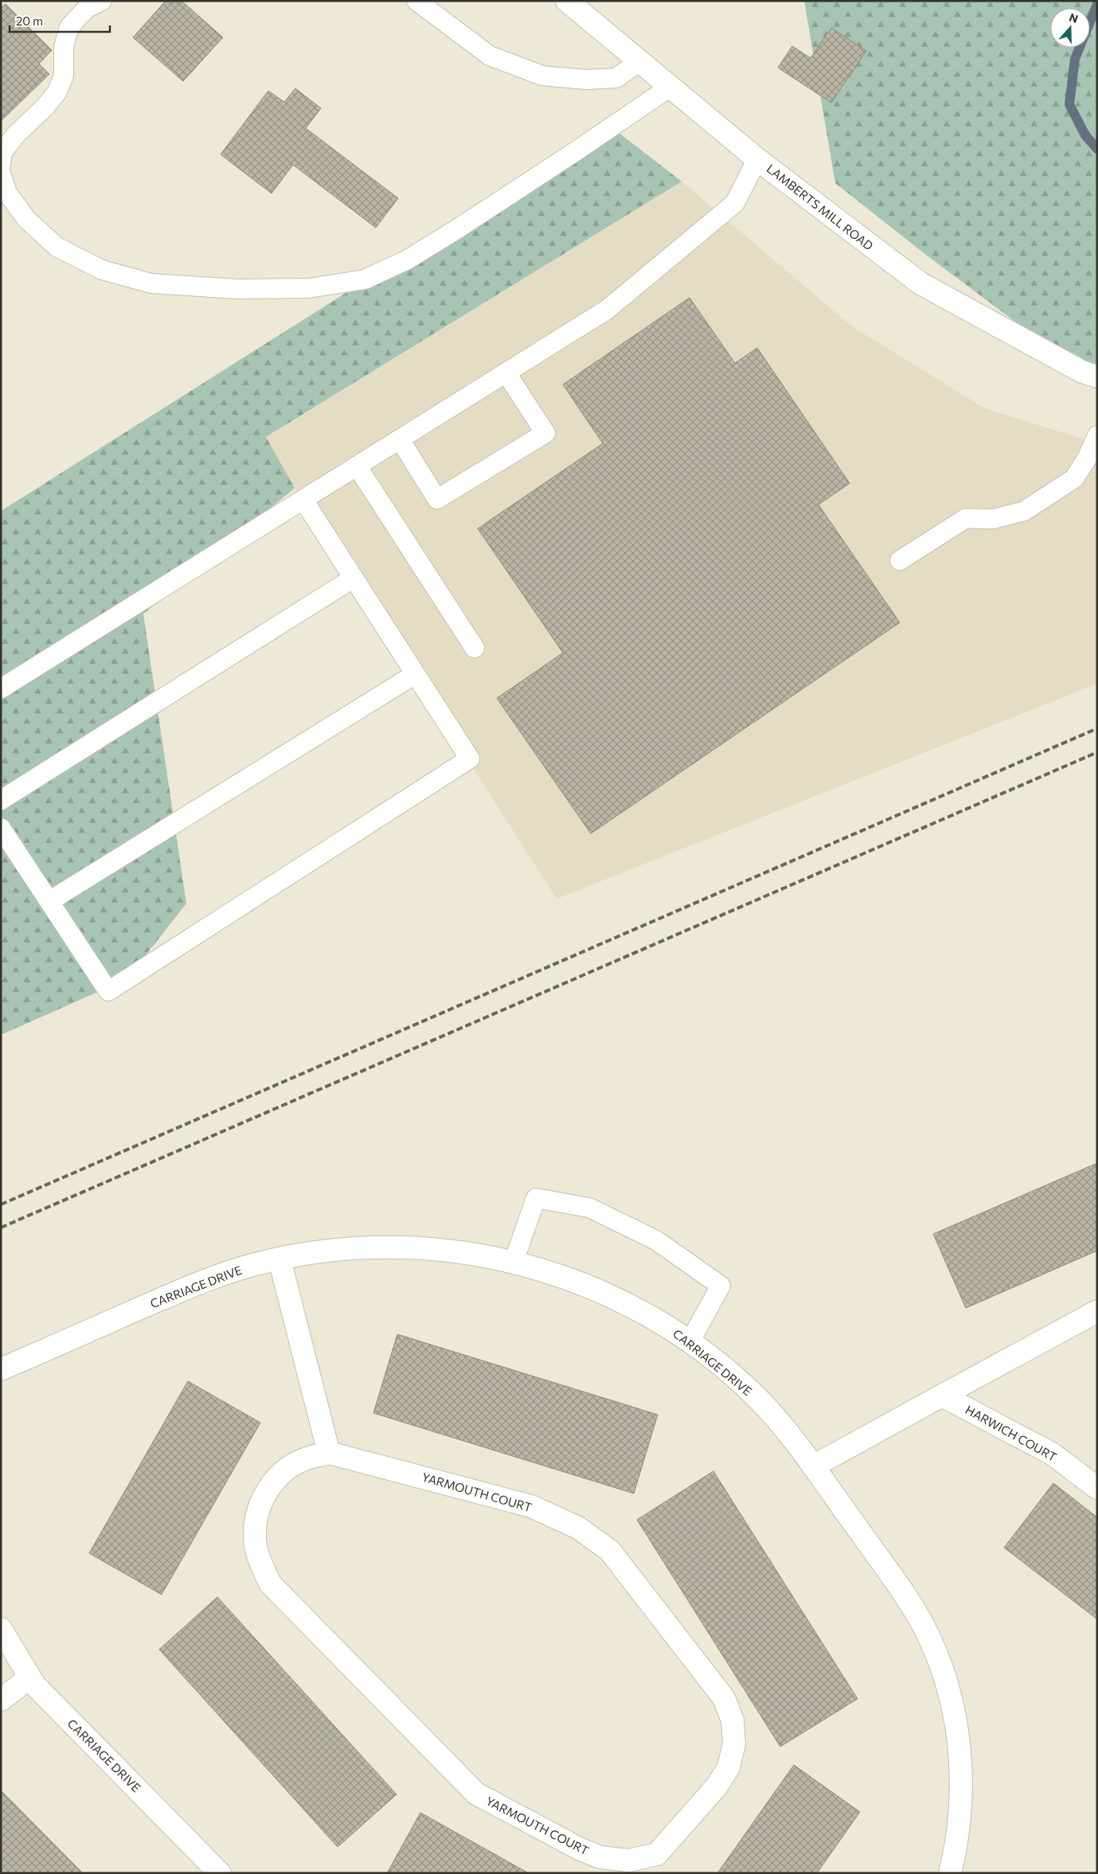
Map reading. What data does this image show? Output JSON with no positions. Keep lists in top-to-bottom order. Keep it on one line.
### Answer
{"streets":{"street":["LAMBERTS MILL ROAD","CARRIAGE DRIVE","HARWICH COURT","YARMOUTH COURT"]},"scale_bar":"20 m","north":"top"}
